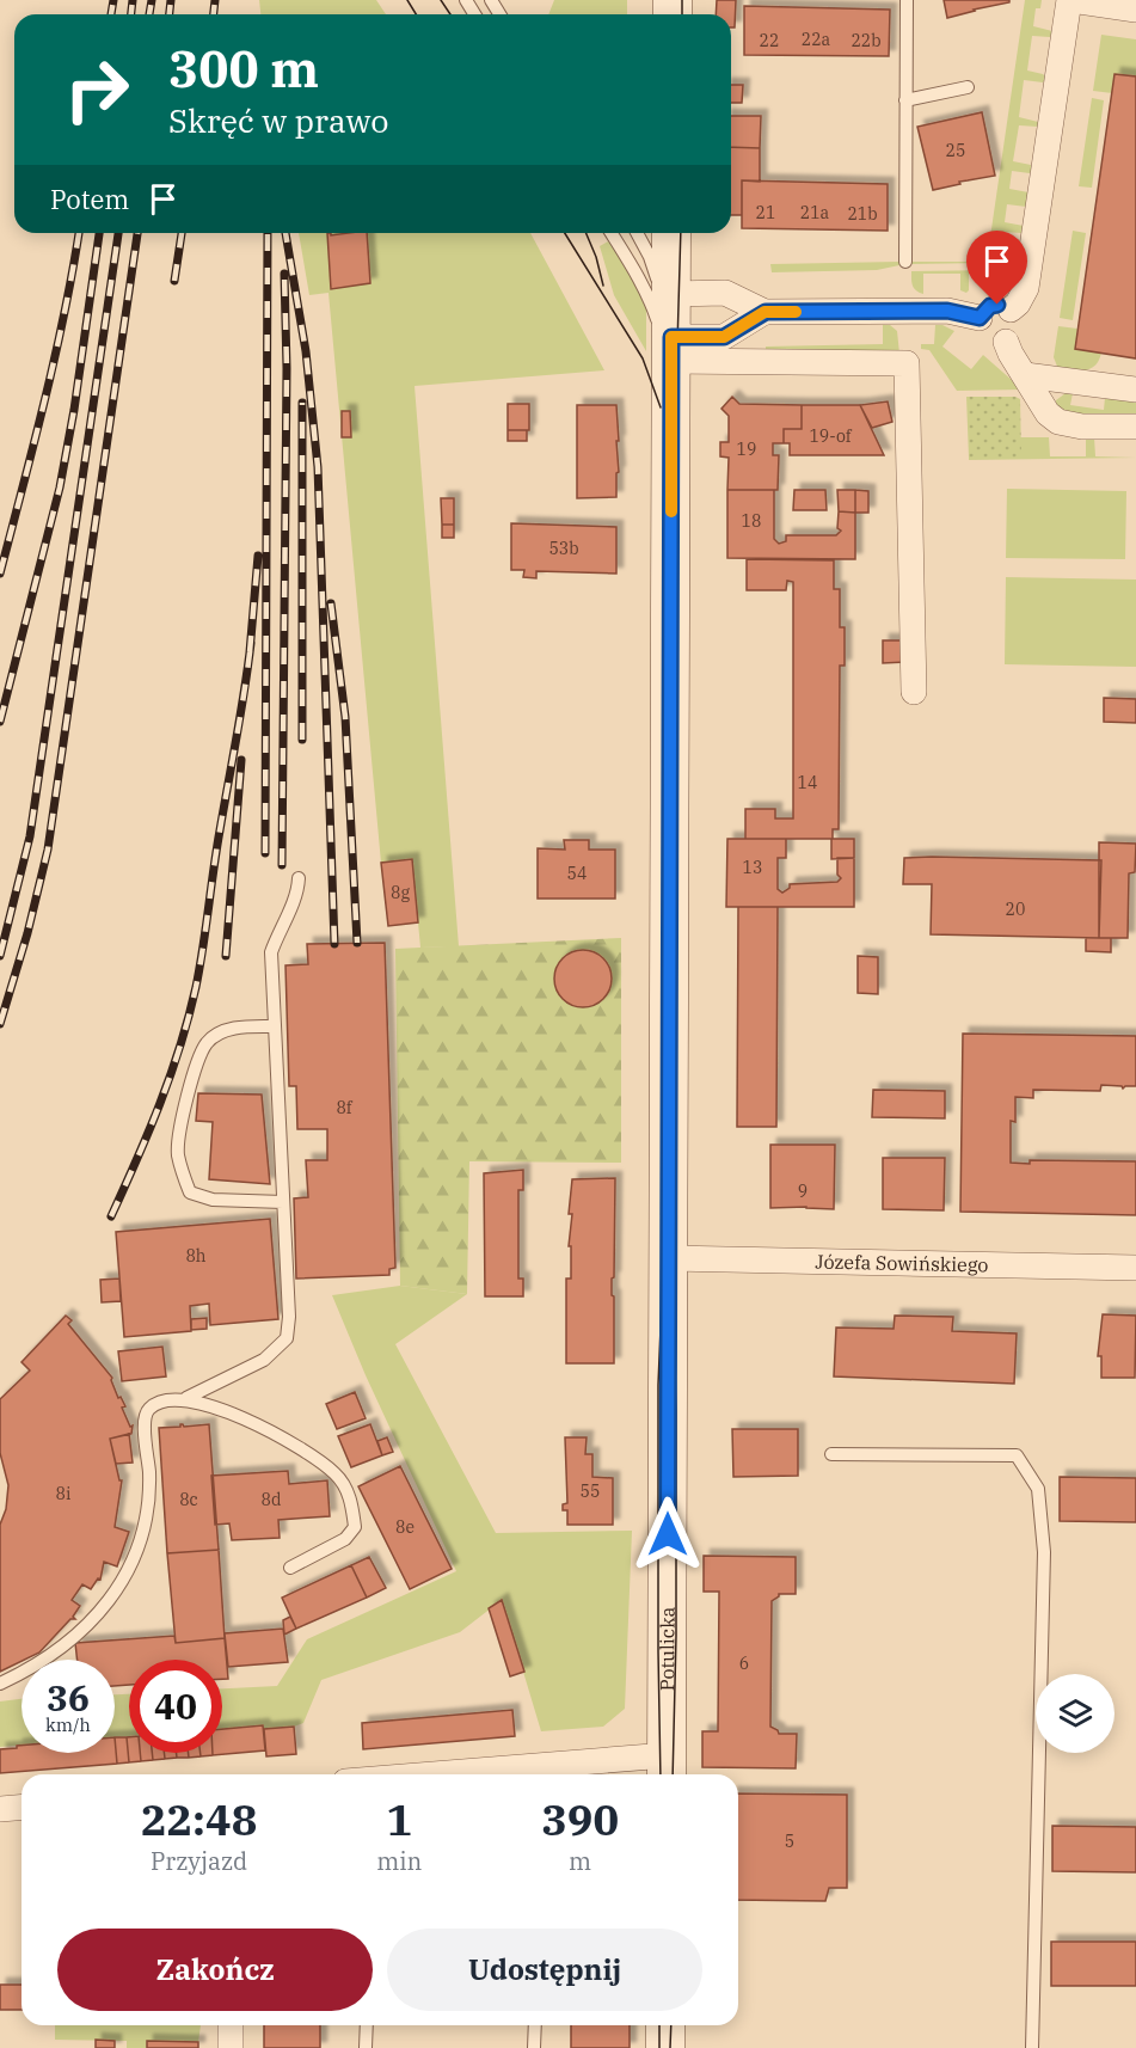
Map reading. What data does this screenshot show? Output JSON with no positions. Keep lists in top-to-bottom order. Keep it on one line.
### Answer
{"streets":{"street":["Józefa Sowińskiego","Potulicka"]},"crossings":[["Józefa Sowińskiego","Potulicka"]],"house_numbers":["22a","22","22b","25","21","21a","21b","19-of","19","18","53b","14","13","54","8g","20","8f","9","8h","55","8i","8c","8d","8e","6","5"],"page":{"turn":["300 m","Skręć w prawo"],"then":"Potem","speed":"36 km/h","limit":"40","eta":["22:48","Przyjazd","1","min","390","m"],"buttons":["Zakończ","Udostępnij"]}}
